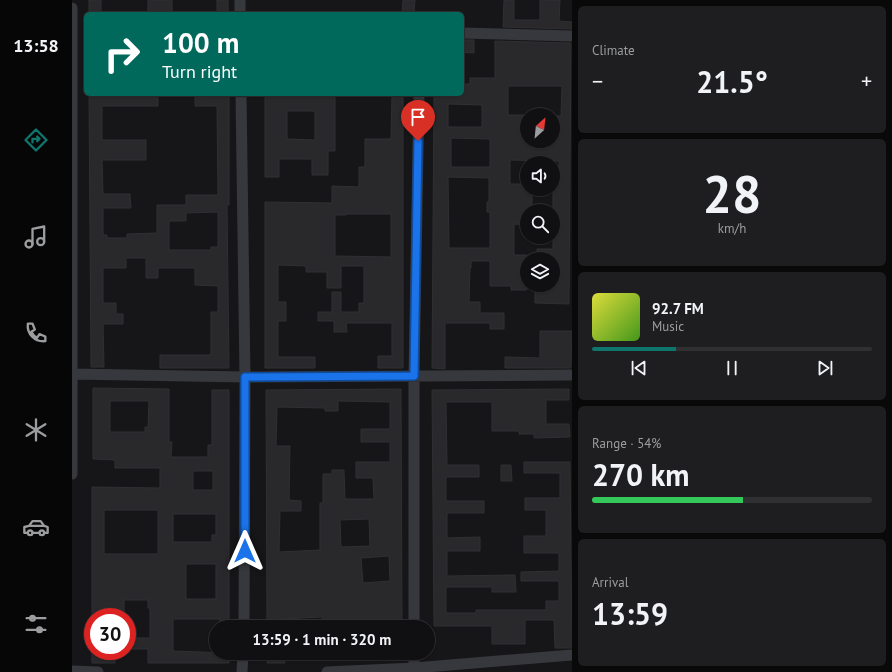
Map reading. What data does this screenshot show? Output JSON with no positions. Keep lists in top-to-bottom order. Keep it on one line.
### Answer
{"north":"top right","page":{"tabs":"13:58","tile":["Climate",["28","km/h"],["Range · 54%","270 km"],["Arrival","13:59"]],"turn":["100 m","Turn right"],"heat":["−","21.5°","+"],"song":["92.7 FM","Music"],"limit":"30","trip":"13:59 · 1 min · 320 m"}}
